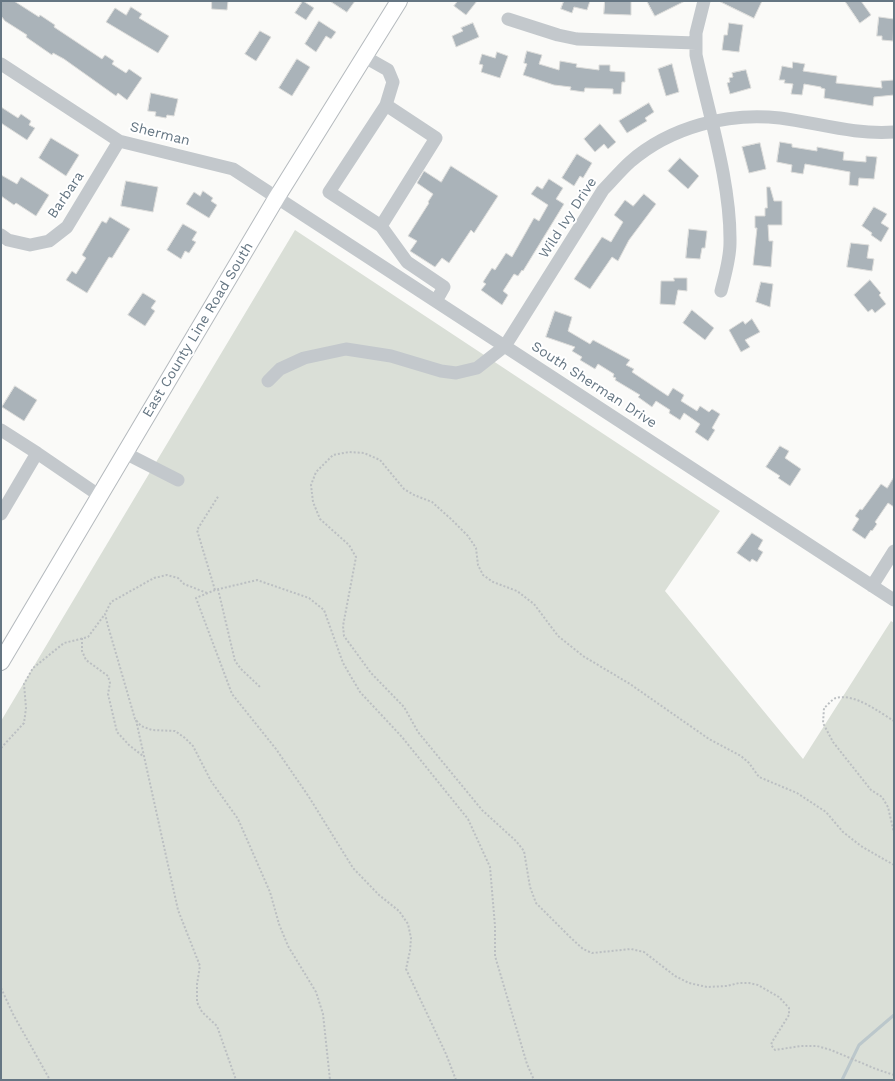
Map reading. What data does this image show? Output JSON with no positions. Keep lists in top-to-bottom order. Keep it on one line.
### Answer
{"streets":{"main road":["East County Line Road South"],"street":["Sherman","Barbara","Wild Ivy Drive","South Sherman Drive"]},"crossings":[["Sherman","Barbara"],["Sherman","East County Line Road South"],["Sherman","South Sherman Drive"],["Wild Ivy Drive","South Sherman Drive"],["East County Line Road South","South Sherman Drive"]]}
